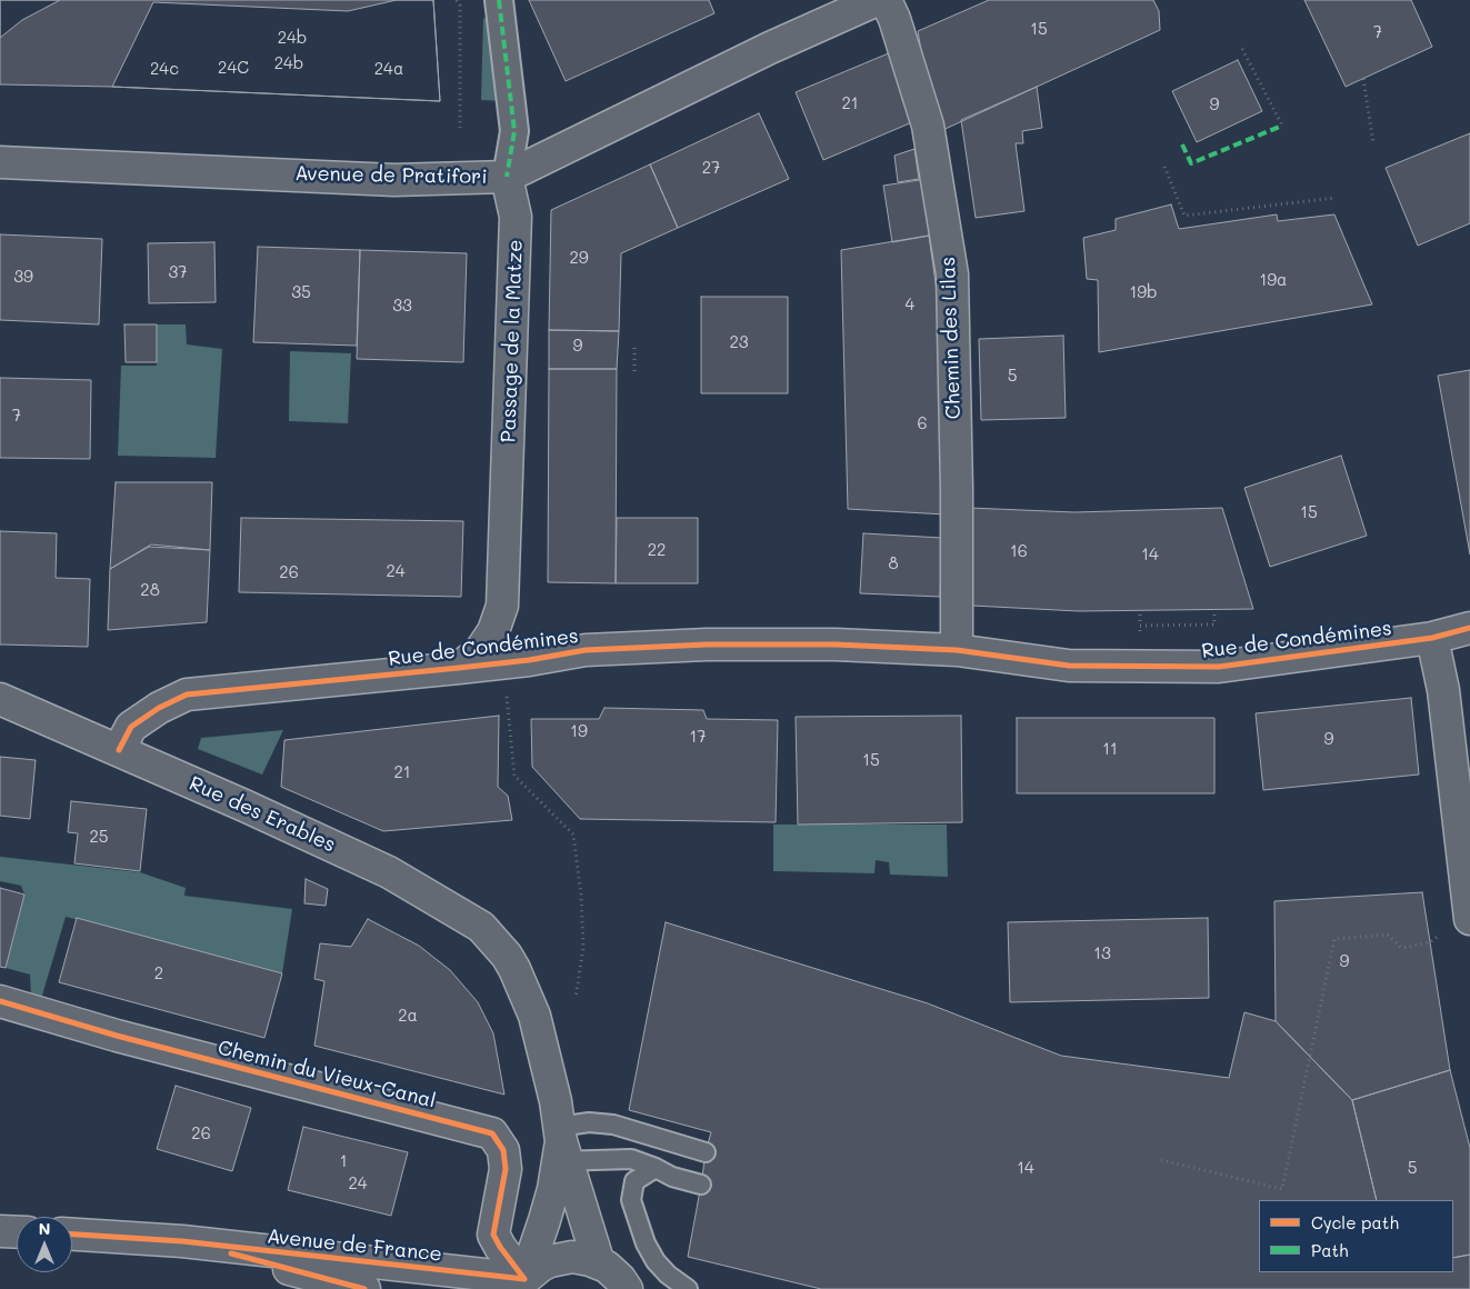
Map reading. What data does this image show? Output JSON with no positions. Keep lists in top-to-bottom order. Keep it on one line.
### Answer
{"streets":{"street":["Avenue de Pratifori","Chemin des Lilas","Passage de la Matze","Rue de Condémines","Rue des Erables","Chemin du Vieux-Canal","Avenue de France"]},"crossings":[["Avenue de Pratifori","Passage de la Matze"],["Chemin des Lilas","Rue de Condémines"],["Passage de la Matze","Rue de Condémines"],["Rue de Condémines","Rue des Erables"],["Chemin du Vieux-Canal","Avenue de France"]],"house_numbers":["15","7","24b","24b","24C","24c","24a","21","9","27","29","37","39","19a","35","19b","4","33","23","9","5","7","6","15","22","16","14","8","24","26","28","19","17","9","11","15","21","25","13","9","2","2a","26","1","14","5","24"],"legend":["Cycle path","Path"],"north":"top"}
